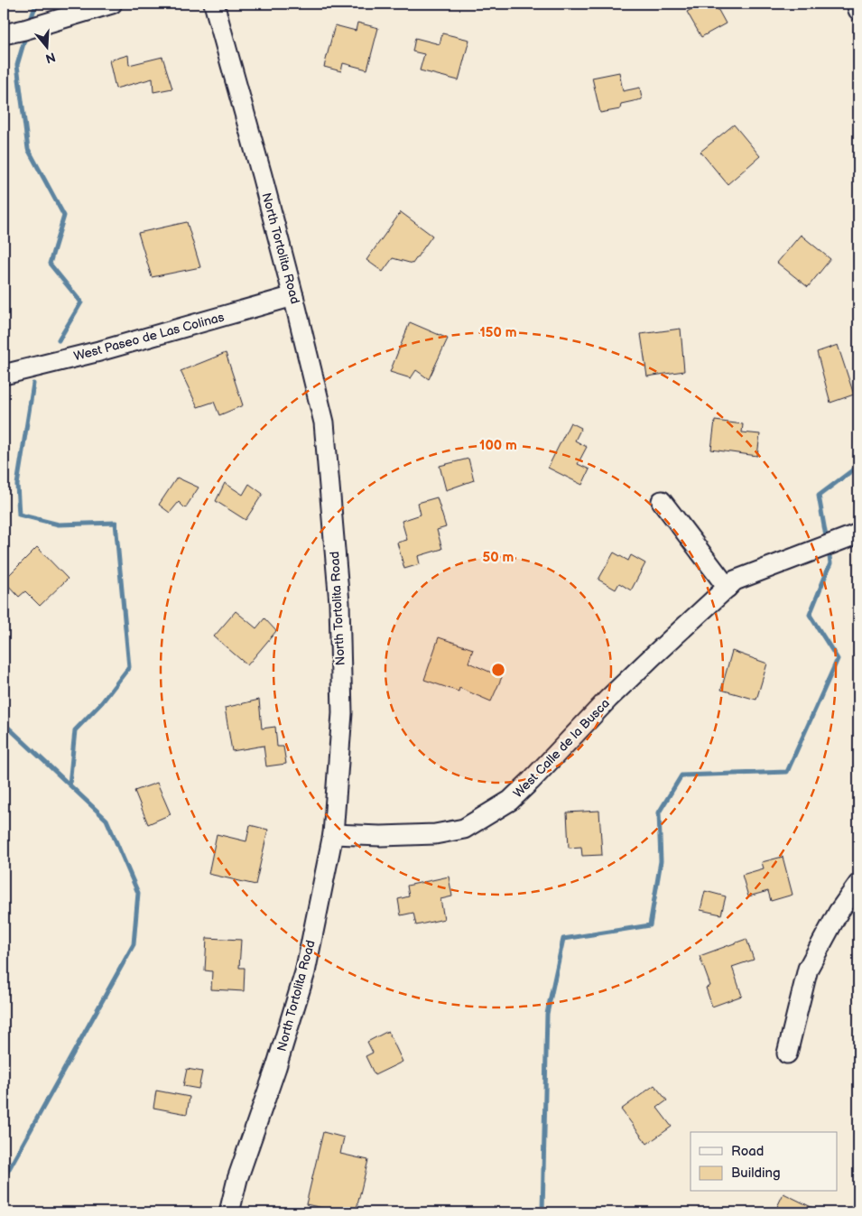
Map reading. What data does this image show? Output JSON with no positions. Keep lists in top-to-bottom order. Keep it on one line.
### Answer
{"streets":{"street":["North Tortolita Road","West Paseo de Las Colinas","West Calle de la Busca"]},"crossings":[["North Tortolita Road","West Paseo de Las Colinas"],["North Tortolita Road","West Calle de la Busca"]],"legend":["Road","Building"],"north":"bottom","rings":["150 m","100 m","50 m"]}
